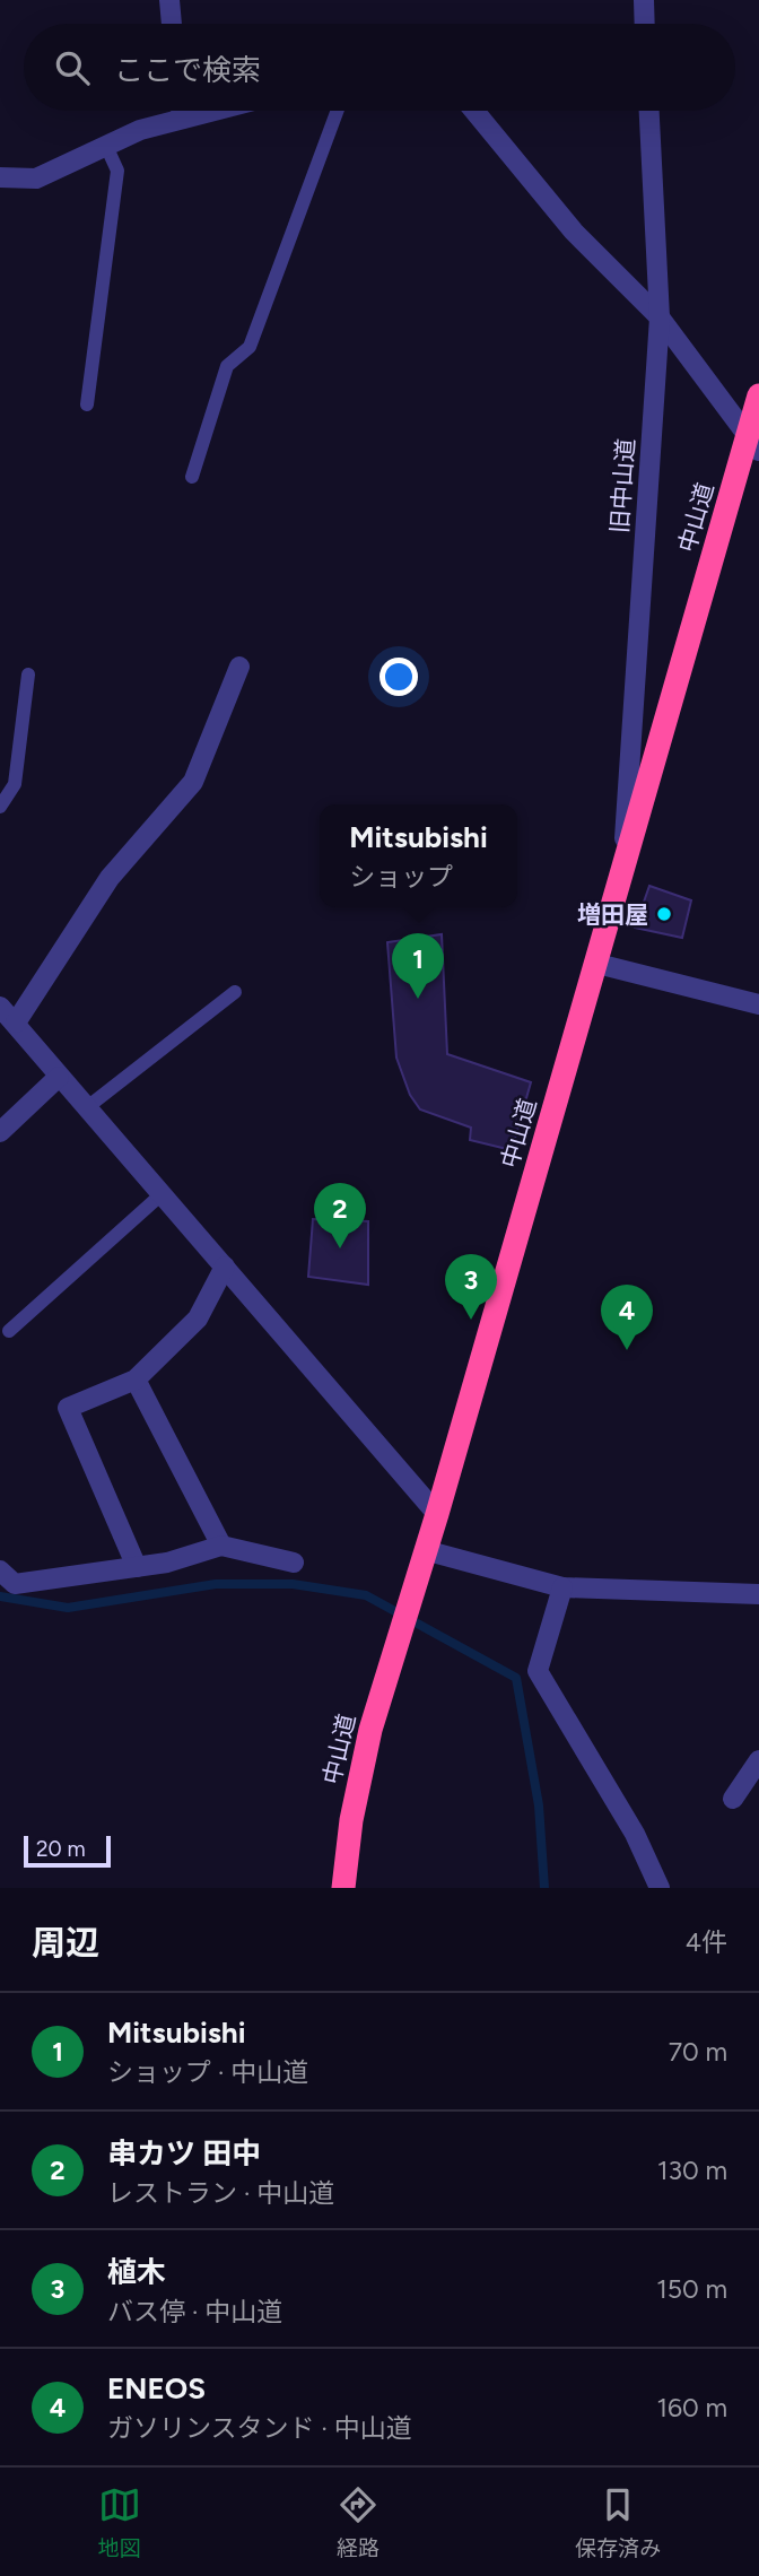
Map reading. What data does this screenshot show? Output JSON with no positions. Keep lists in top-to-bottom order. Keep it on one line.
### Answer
{"streets":{"highway":["中山道"],"street":["旧中山道"]},"crossings":[["旧中山道","中山道"]],"places":["増田屋"],"scale_bar":"20 m","page":{"search":"ここで検索","popup":["Mitsubishi","ショップ"],"pins":["1","2","3","4"],"scale":"20 m","heading":["周辺","4件"],"list":[{"mark":"1","name":"Mitsubishi","note":"ショップ · 中山道","value":"70 m"},{"mark":"2","name":"串カツ 田中","note":"レストラン · 中山道","value":"130 m"},{"mark":"3","name":"植木","note":"バス停 · 中山道","value":"150 m"},{"mark":"4","name":"ENEOS","note":"ガソリンスタンド · 中山道","value":"160 m"}],"nav":["地図","経路","保存済み"]}}
